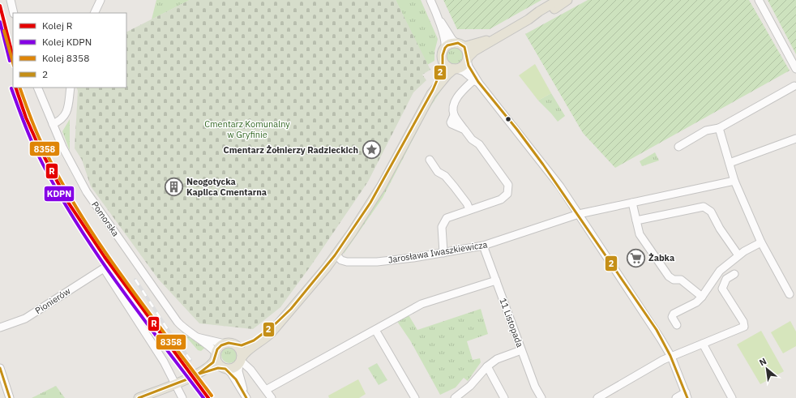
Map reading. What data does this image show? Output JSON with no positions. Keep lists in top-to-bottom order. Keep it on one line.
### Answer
{"streets":{"street":["Pomorska","Jarosława Iwaszkiewicza","Pionierów","11 Listopada"]},"crossings":[["Jarosława Iwaszkiewicza","11 Listopada"]],"parks":["Cmentarz Komunalny w Gryfinie"],"places":{"place":["Cmentarz Żołnierzy Radzieckich"],"building":["Neogotycka Kaplica Cmentarna"],"supermarket":["Żabka"]},"lines":["rail line R","rail line KDPN","rail line 8358","transit line 2"],"legend":["Kolej R","Kolej KDPN","Kolej 8358","2"],"north":"top left"}
